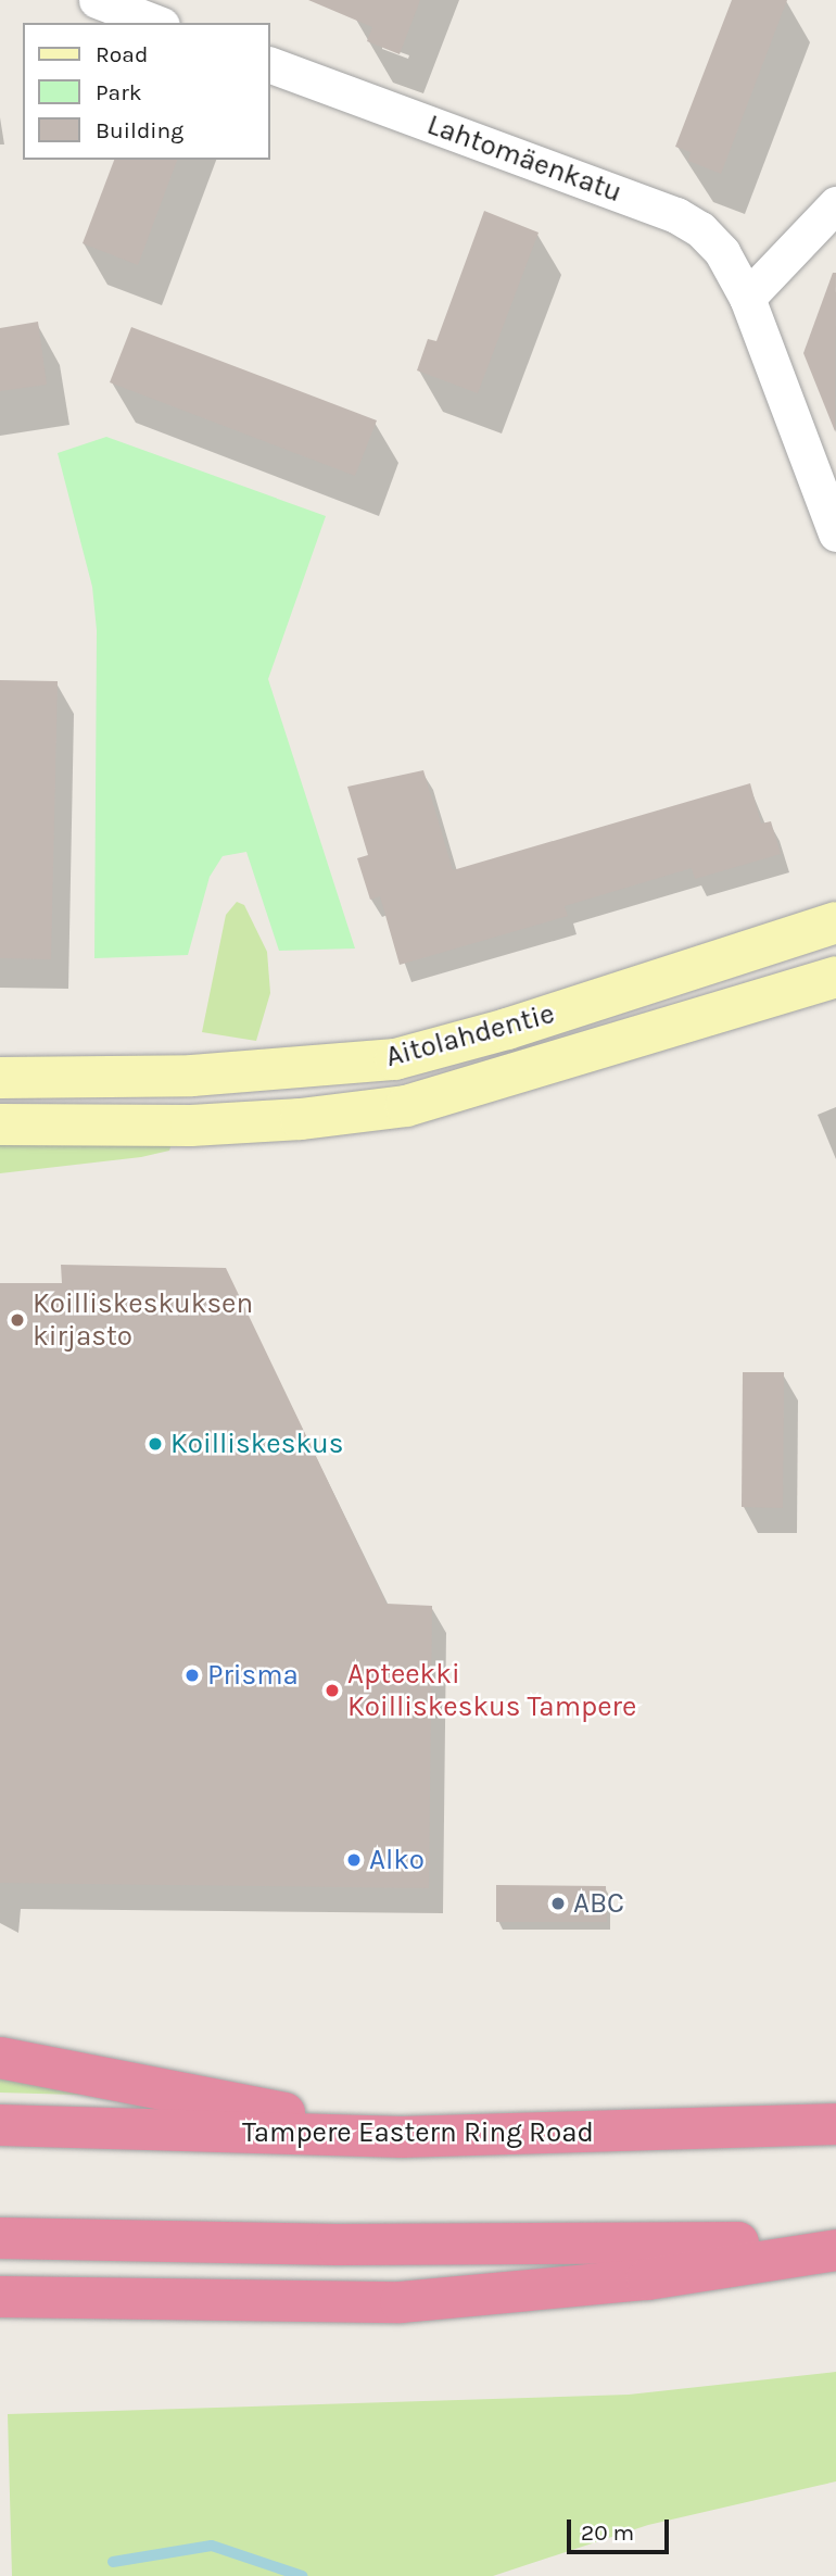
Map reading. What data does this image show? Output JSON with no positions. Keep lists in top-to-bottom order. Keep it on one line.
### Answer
{"streets":{"highway":["Tampere Eastern Ring Road"],"main road":["Aitolahdentie"],"street":["Lahtomäenkatu"]},"places":["Koilliskeskuksen kirjasto","Koilliskeskus","Prisma","Apteekki Koilliskeskus Tampere","Alko","ABC"],"legend":["Road","Park","Building"],"scale_bar":"20 m"}
